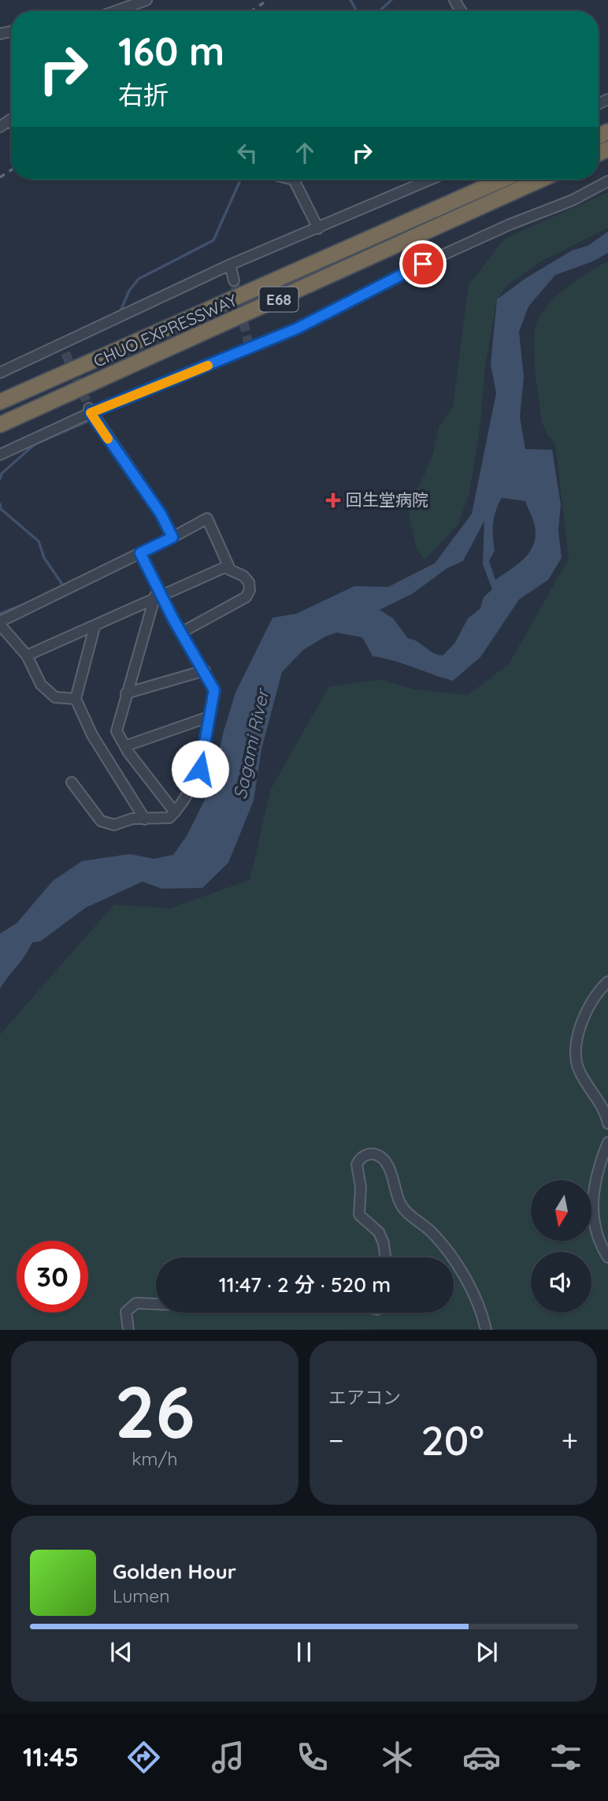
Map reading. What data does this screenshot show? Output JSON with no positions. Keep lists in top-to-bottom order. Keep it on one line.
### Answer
{"streets":{"highway":["E68","CHUO EXPRESSWAY"]},"water":["Sagami River"],"places":{"health":["回生堂病院"]},"north":"bottom","page":{"turn":["160 m","右折"],"limit":"30","trip":"11:47 · 2 分 · 520 m","tile":[["26","km/h"],"エアコン"],"heat":["−","20°","+"],"song":["Golden Hour","Lumen"],"tabs":"11:45"}}
